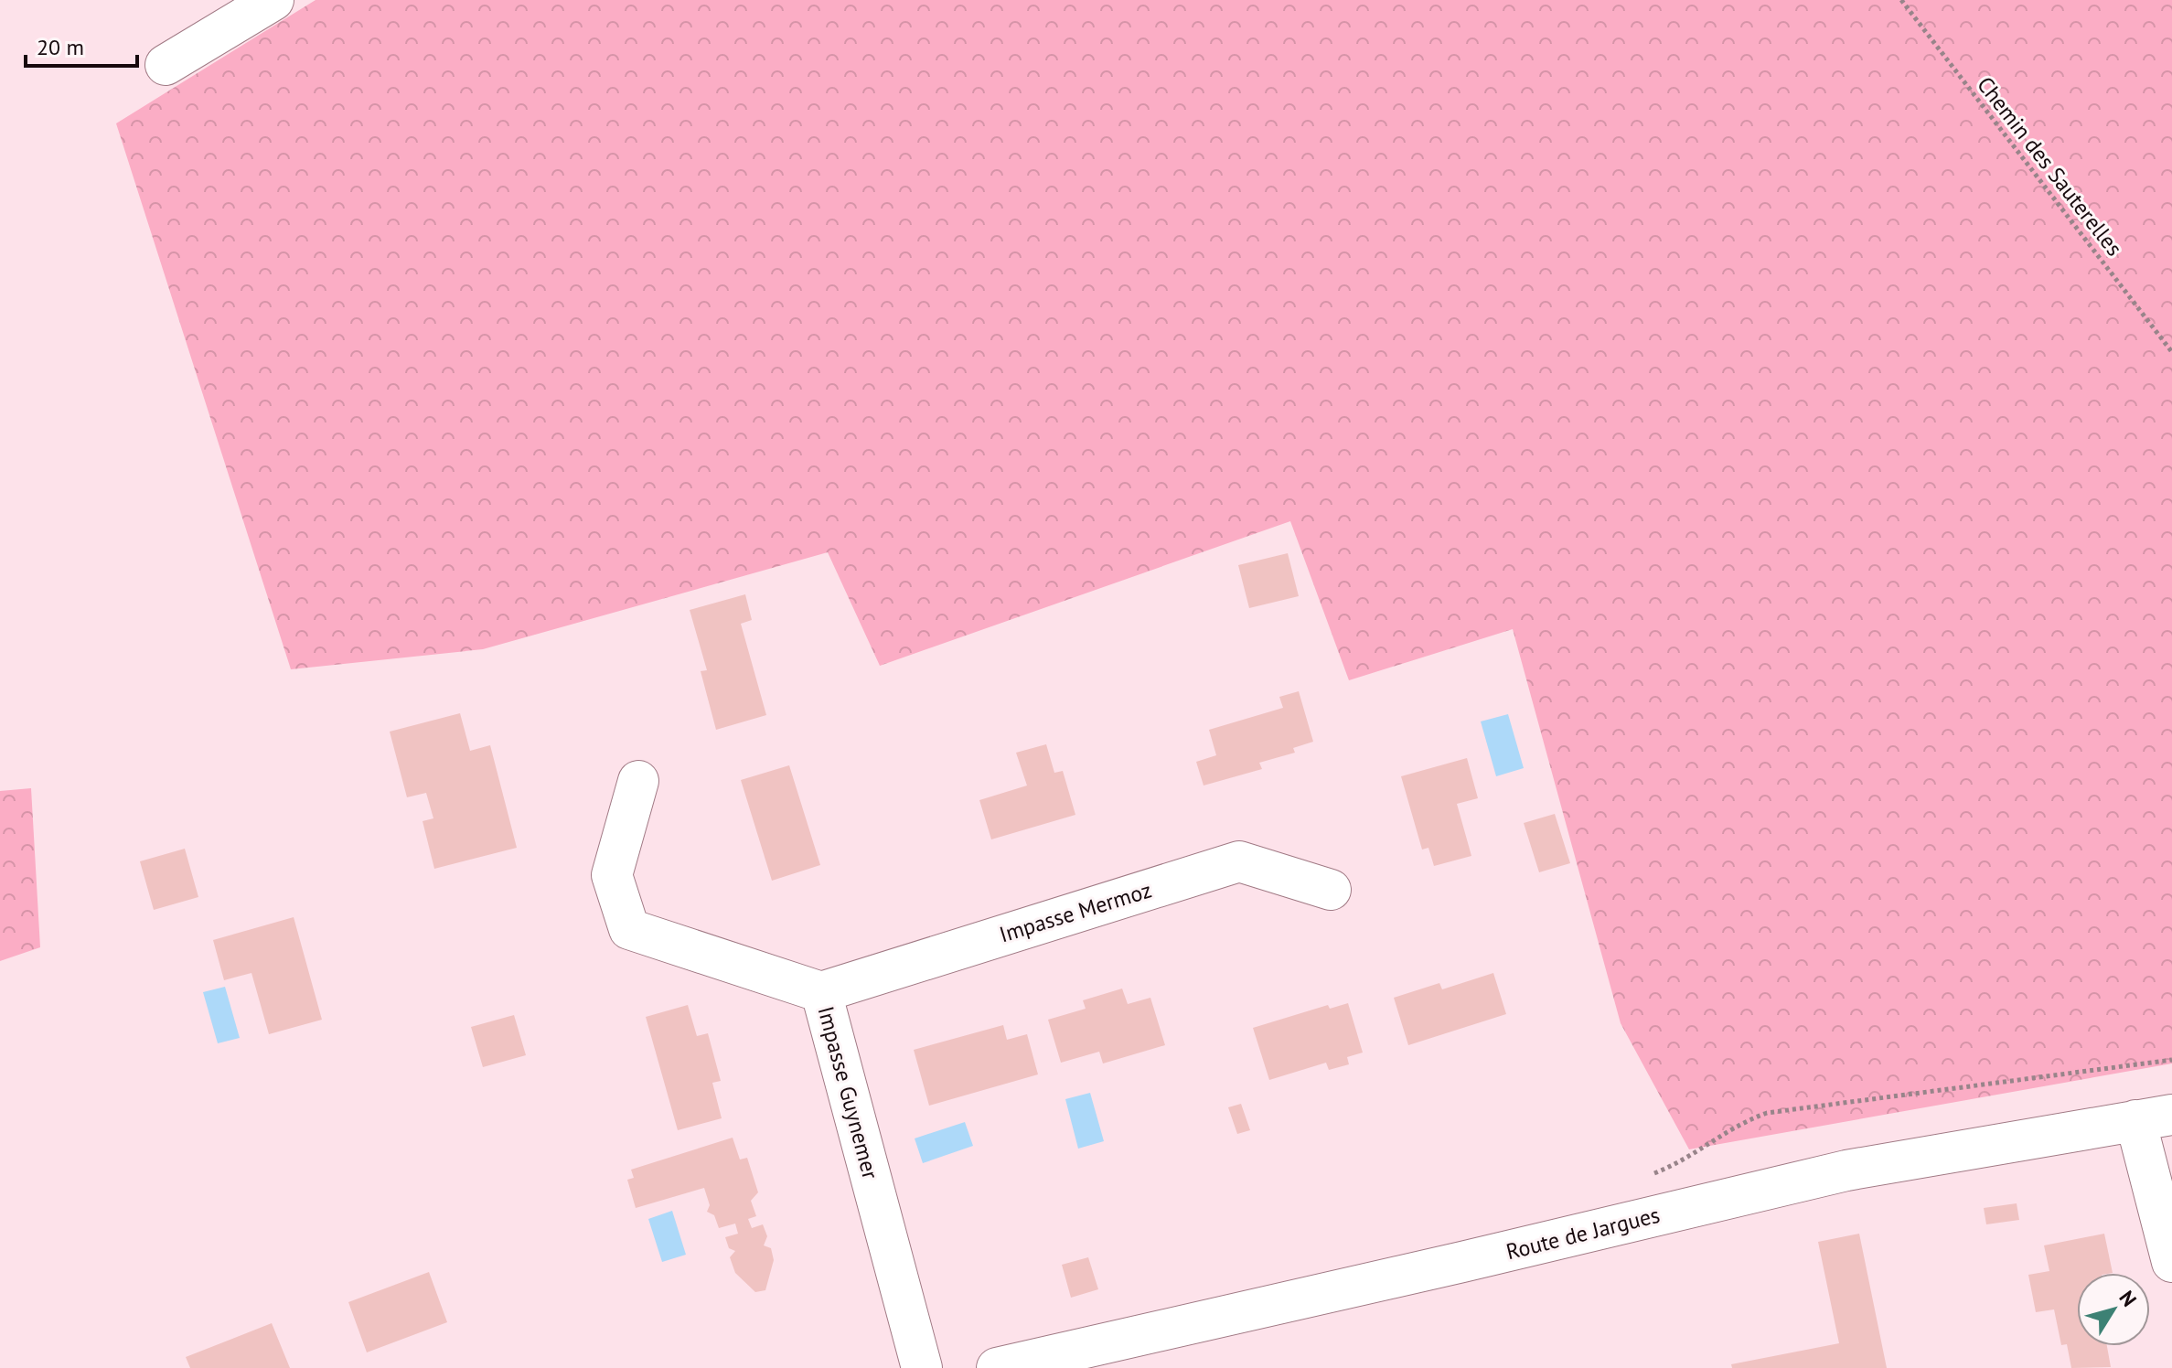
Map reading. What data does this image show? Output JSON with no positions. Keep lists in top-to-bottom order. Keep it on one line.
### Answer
{"streets":{"street":["Impasse Mermoz","Impasse Guynemer","Route de Jargues"],"path":["Chemin des Sauterelles"]},"crossings":[["Impasse Mermoz","Impasse Guynemer"]],"scale_bar":"20 m","north":"top right"}
